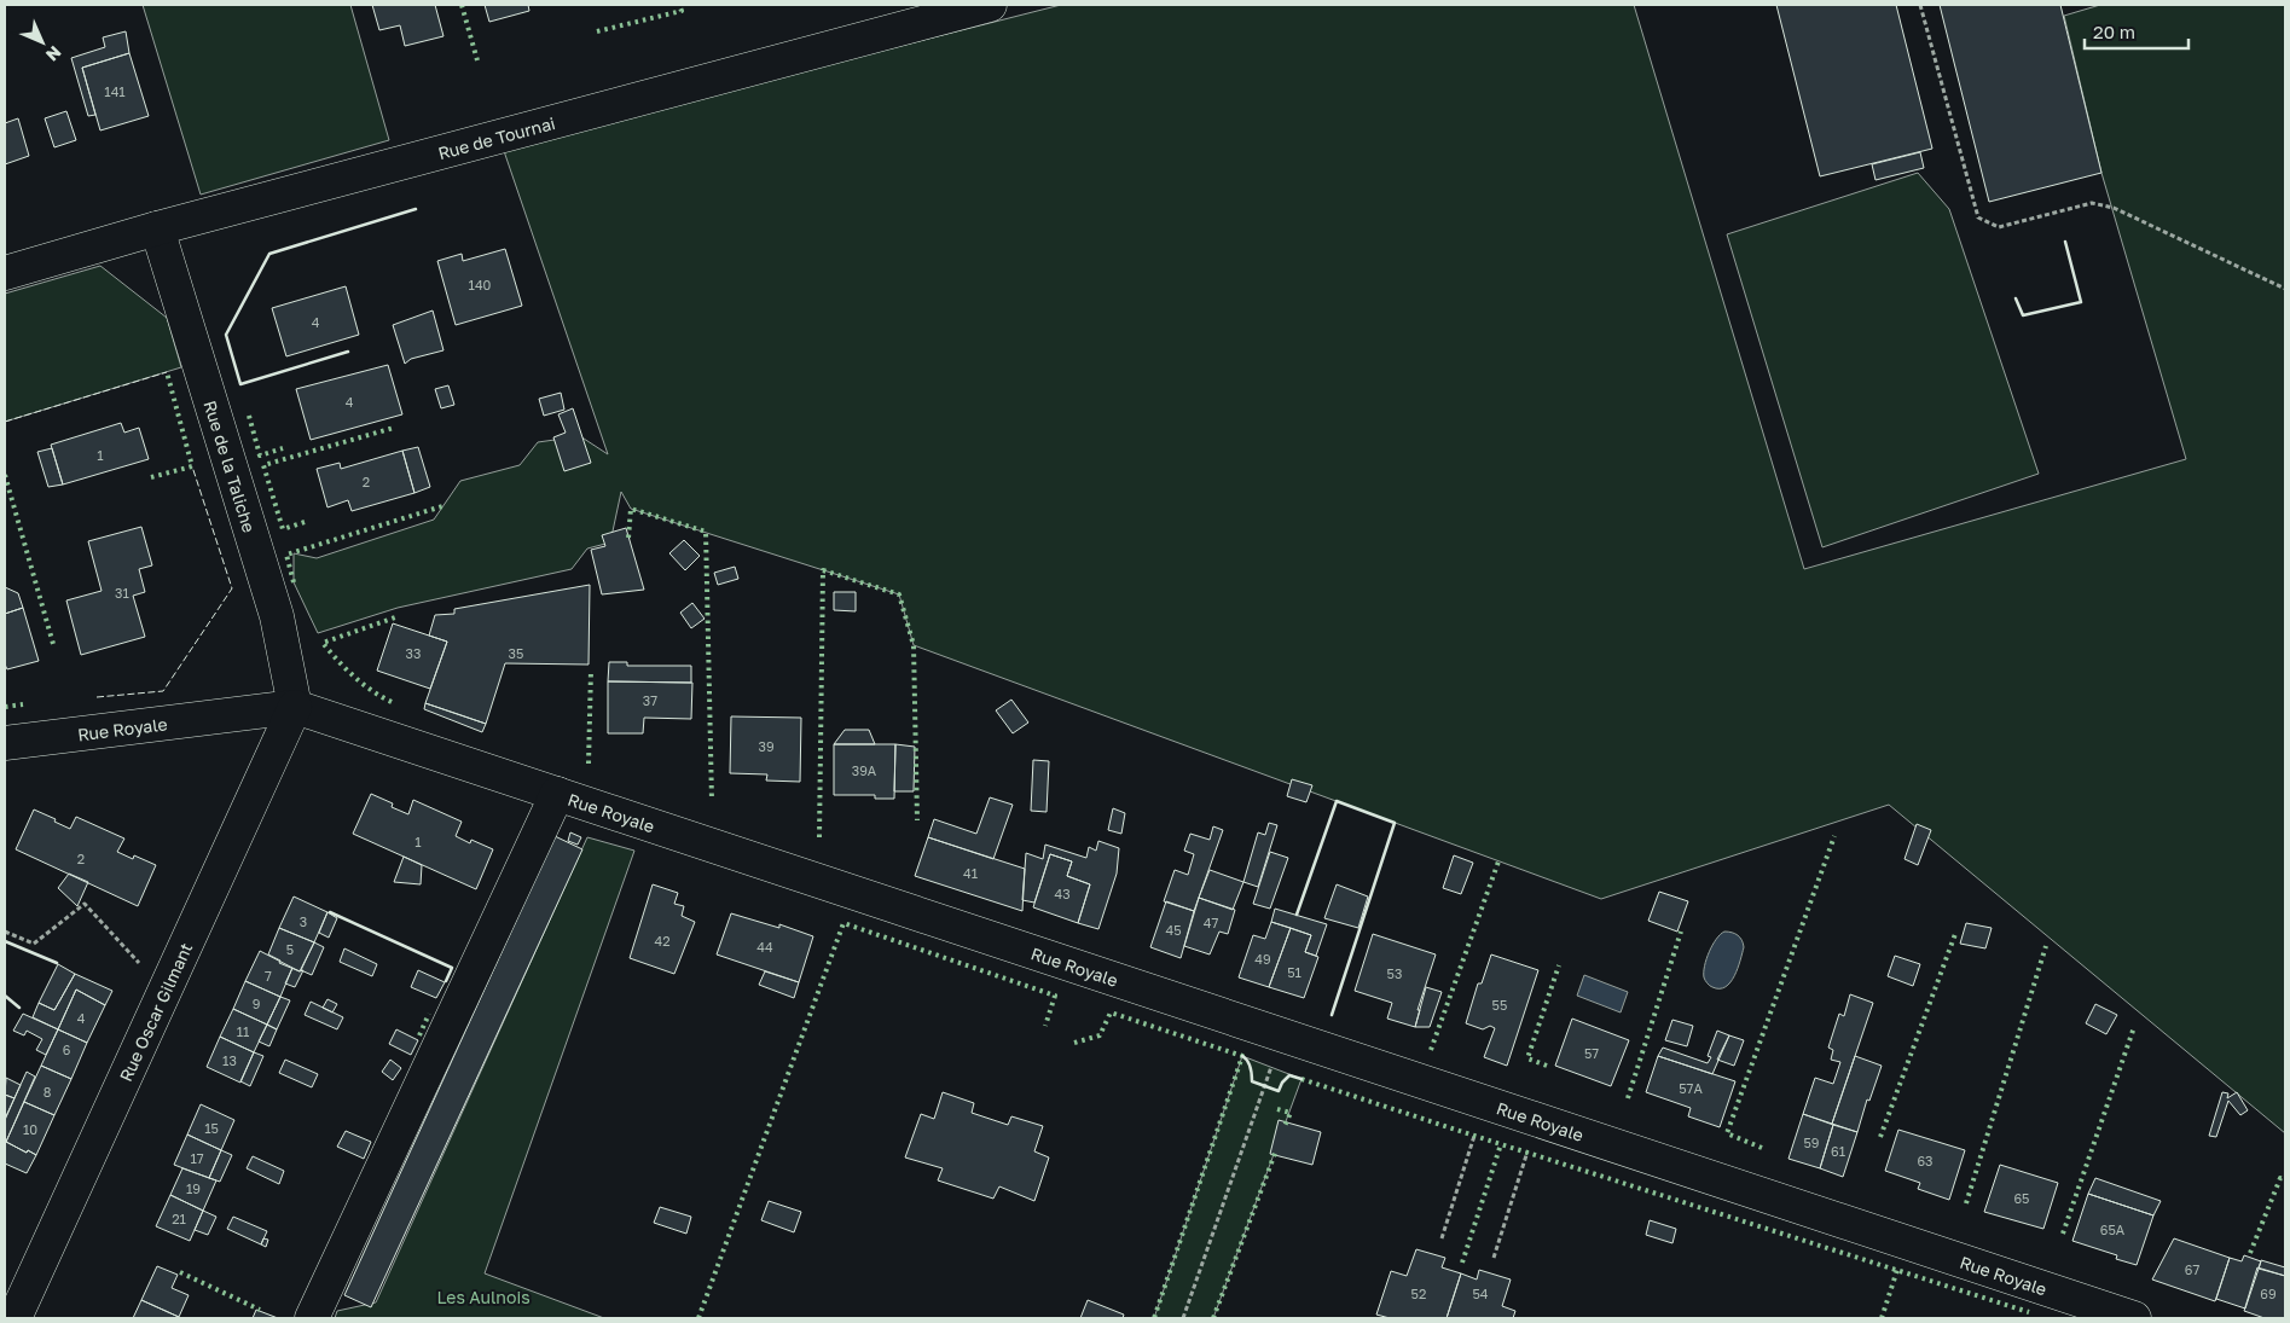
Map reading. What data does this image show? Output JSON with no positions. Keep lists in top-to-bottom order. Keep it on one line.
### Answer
{"streets":{"street":["Rue de Tournai","Rue de la Taliche","Rue Royale","Rue Oscar Gilmant"]},"crossings":[["Rue de Tournai","Rue de la Taliche"],["Rue de la Taliche","Rue Royale"],["Rue de la Taliche","Rue Oscar Gilmant"],["Rue Royale","Rue Oscar Gilmant"]],"parks":["Les Aulnois"],"house_numbers":["141","140","4","4","1","2","31","33","35","37","39","39A","1","2","41","43","3","47","45","42","44","5","49","51","53","7","9","55","4","11","6","57","13","57A","8","15","10","59","61","17","63","19","65","21","65A","67","52","54","69"],"scale_bar":"20 m","north":"bottom right"}
